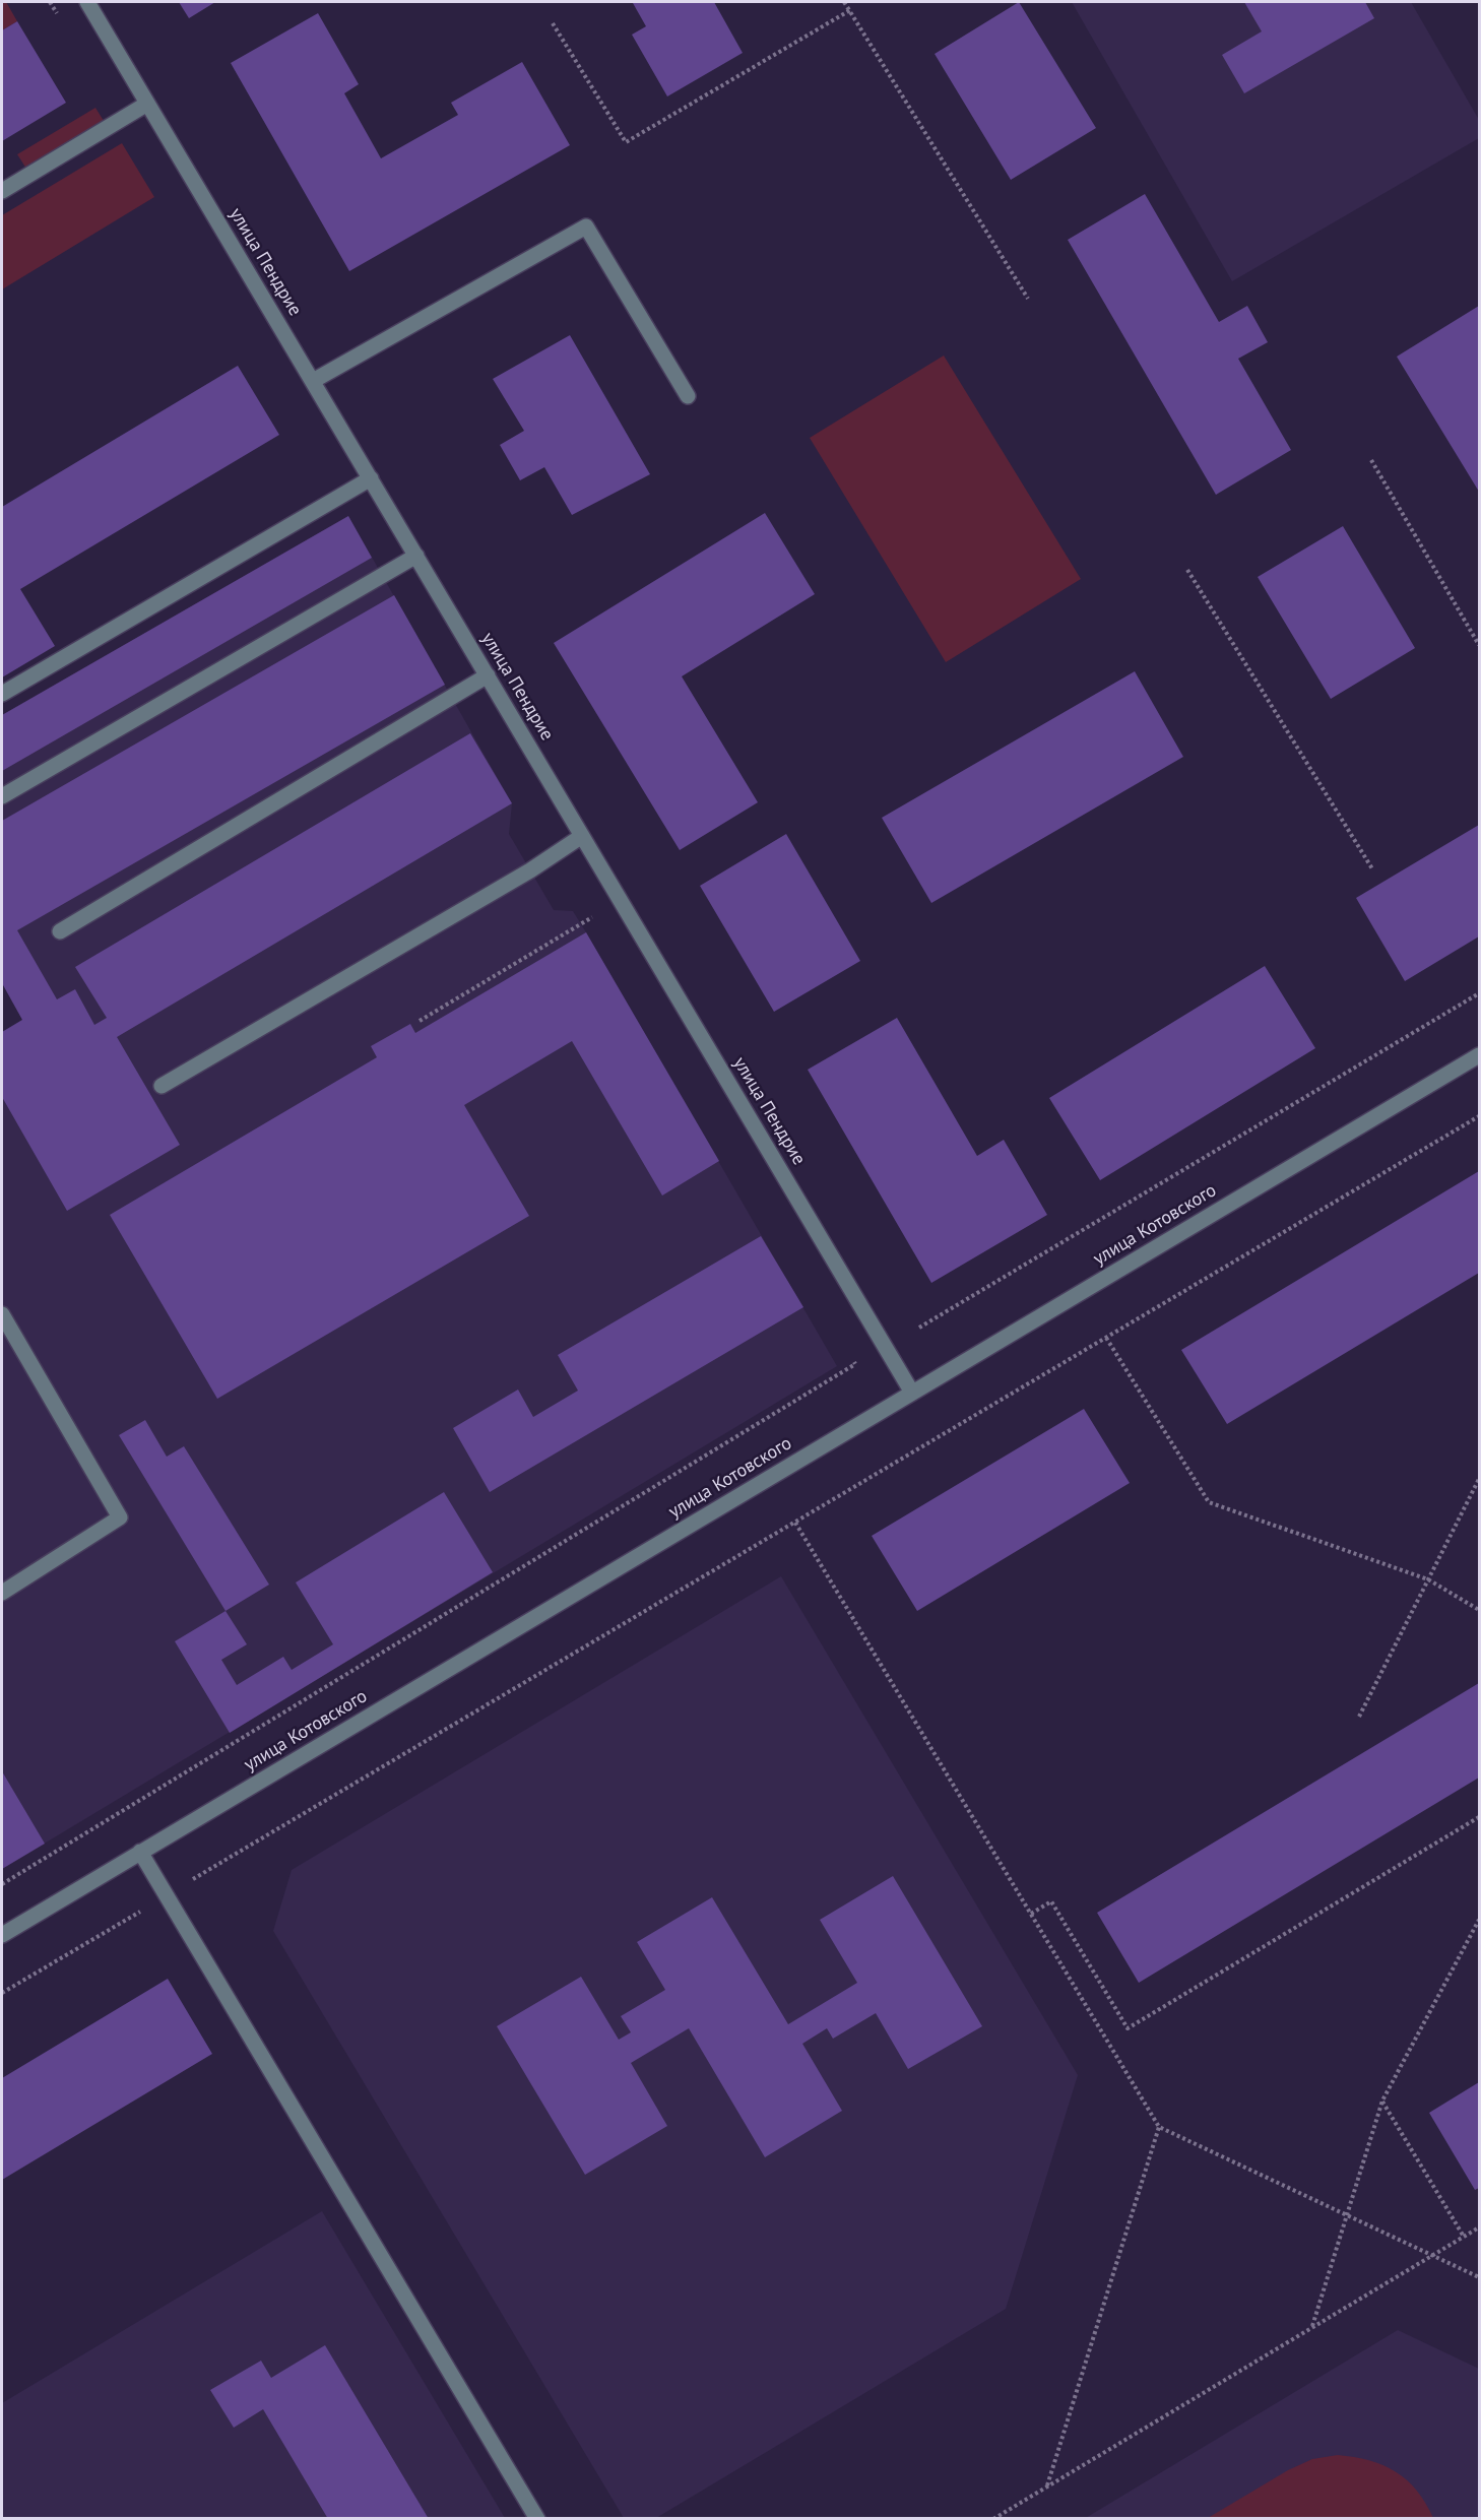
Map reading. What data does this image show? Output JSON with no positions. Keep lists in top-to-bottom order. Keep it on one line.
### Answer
{"streets":{"street":["улица Пендрие","улица Котовского"]},"crossings":[["улица Пендрие","улица Котовского"]]}
